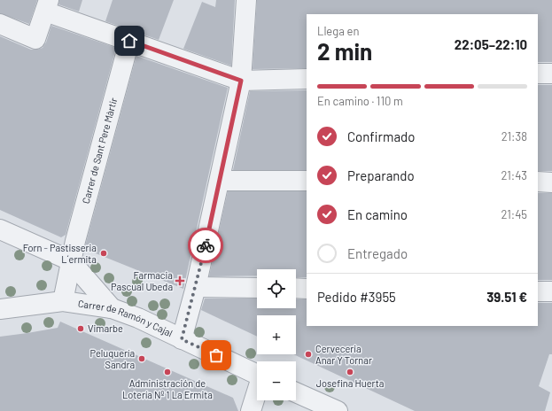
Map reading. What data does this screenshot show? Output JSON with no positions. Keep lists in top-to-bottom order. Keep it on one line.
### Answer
{"streets":{"street":["Carrer de Sant Pere Màrtir","Carrer de Ramón y Cajal"]},"crossings":[["Carrer de Sant Pere Màrtir","Carrer de Ramón y Cajal"]],"places":{"other":["Forn - Pastisseria L´ermita","Vimarbe","Cerveceria Anar Y Tornar","Peluquería Sandra","Administración de Lotería Nº 1 La Ermita","Josefina Huerta"],"health":["Farmacia Pascual Ubeda"]},"page":{"heading":["2 min","Llega en","22:05–22:10"],"panel":["Pedido #3955","39.51 €"],"bar":"En camino · 110 m","list":[["Confirmado","21:38"],["Preparando","21:43"],["En camino","21:45"],"Entregado"],"map_buttons":["+","−"]}}
